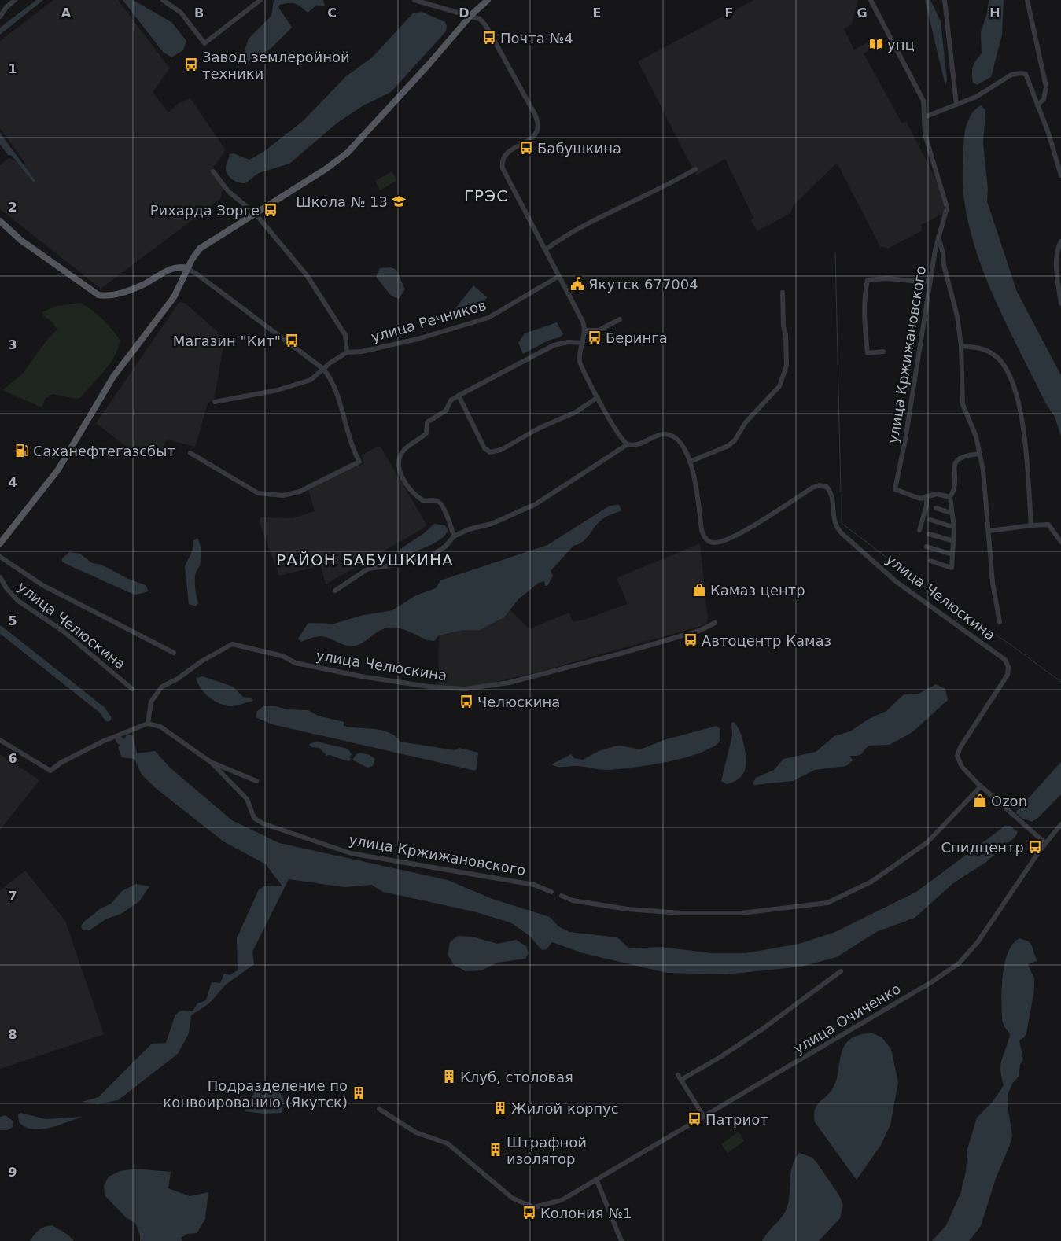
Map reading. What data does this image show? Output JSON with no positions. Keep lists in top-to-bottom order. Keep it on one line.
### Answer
{"streets":{"street":["улица Речников","улица Кржижановского","улица Челюскина","улица Очиченко"]},"crossings":[["улица Кржижановского","улица Челюскина"]],"districts":["ГРЭС","РАЙОН БАБУШКИНА"],"places":{"bus stop":["Почта №4","Завод землеройной техники","Бабушкина","Рихарда Зорге","Беринга","Магазин \"Кит\"","Автоцентр Камаз","Челюскина","Спидцентр","Патриот","Колония №1"],"library":["упц"],"school or university":["Школа № 13"],"public building":["Якутск 677004"],"fuel station":["Саханефтегазсбыт"],"shop":["Камаз центр","Ozon"],"building":["Клуб, столовая","Подразделение по конвоированию (Якутск)","Жилой корпус","Штрафной изолятор"]},"grid":{"columns":["A","B","C","D","E","F","G","H"],"rows":["1","2","3","4","5","6","7","8","9"]}}
